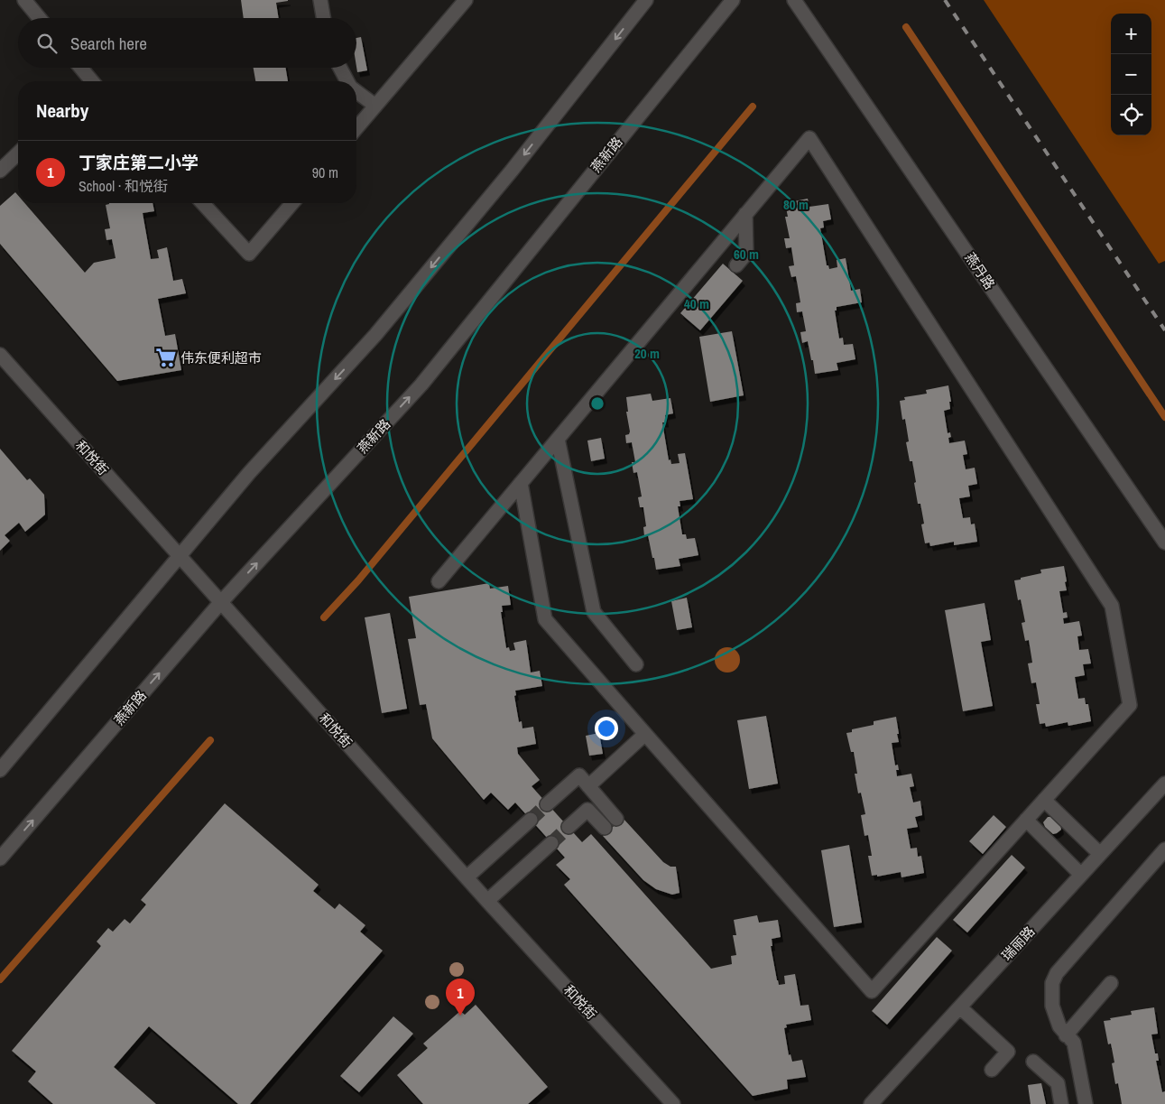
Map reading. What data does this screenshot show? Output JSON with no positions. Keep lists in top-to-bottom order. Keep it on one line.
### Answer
{"streets":{"street":["燕新路","燕丹路","和悦街","瑞丽路"]},"crossings":[["燕新路","和悦街"]],"places":{"supermarket":["伟东便利超市"]},"page":{"map_buttons":["+","−"],"search":"Search here","heading":"Nearby","list":[{"mark":"1","name":"丁家庄第二小学","note":"School · 和悦街","value":"90 m"}],"pins":"1"},"rings":["80 m","60 m","40 m","20 m"]}
